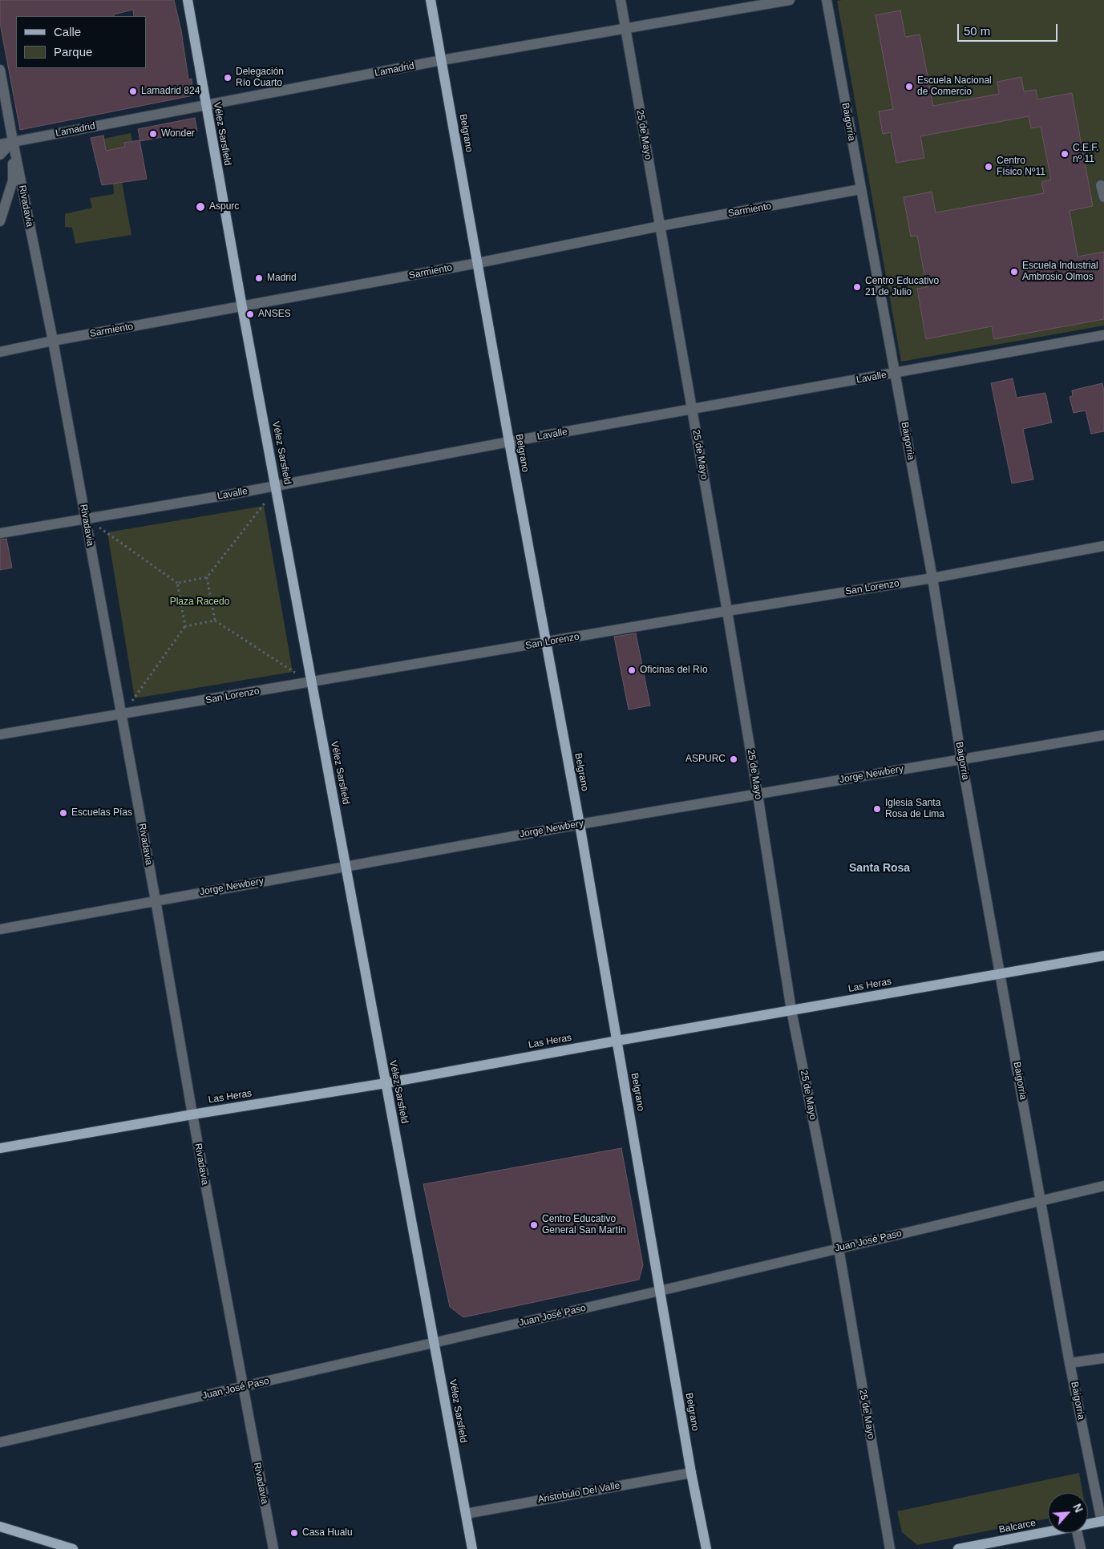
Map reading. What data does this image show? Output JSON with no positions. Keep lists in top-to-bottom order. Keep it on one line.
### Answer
{"streets":{"main road":["Belgrano","Vélez Sarsfield","Las Heras","Balcarce"],"street":["Lamadrid","Baigorria","25 de Mayo","Rivadavia","Sarmiento","Lavalle","San Lorenzo","Jorge Newbery","Juan José Paso","Aristobulo Del Valle"]},"crossings":[["Lamadrid","Belgrano"],["Lamadrid","Vélez Sarsfield"],["Lamadrid","25 de Mayo"],["Lamadrid","Rivadavia"],["Baigorria","Sarmiento"],["Baigorria","Lavalle"],["Baigorria","San Lorenzo"],["Baigorria","Jorge Newbery"],["Baigorria","Las Heras"],["Baigorria","Juan José Paso"],["Baigorria","Balcarce"],["Belgrano","Sarmiento"],["Belgrano","Lavalle"],["Belgrano","San Lorenzo"],["Belgrano","Jorge Newbery"],["Belgrano","Las Heras"],["Belgrano","Juan José Paso"],["Belgrano","Aristobulo Del Valle"],["Vélez Sarsfield","Sarmiento"],["Vélez Sarsfield","Lavalle"],["Vélez Sarsfield","San Lorenzo"],["Vélez Sarsfield","Jorge Newbery"],["Vélez Sarsfield","Las Heras"],["Vélez Sarsfield","Juan José Paso"],["Vélez Sarsfield","Aristobulo Del Valle"],["25 de Mayo","Sarmiento"],["25 de Mayo","Lavalle"],["25 de Mayo","San Lorenzo"],["25 de Mayo","Jorge Newbery"],["25 de Mayo","Las Heras"],["25 de Mayo","Juan José Paso"],["Rivadavia","Sarmiento"],["Rivadavia","Lavalle"],["Rivadavia","San Lorenzo"],["Rivadavia","Jorge Newbery"],["Rivadavia","Las Heras"],["Rivadavia","Juan José Paso"]],"districts":["Santa Rosa"],"parks":["Plaza Racedo"],"places":["Delegación Río Cuarto","Escuela Nacional de Comercio","Lamadrid 824","Wonder","C.E.F. nº 11","Centro Físico Nº11","Aspurc","Escuela Industrial Ambrosio Olmos","Madrid","Centro Educativo 21 de Julio","ANSES","Oficinas del Río","ASPURC","Iglesia Santa Rosa de Lima","Escuelas Pías","Centro Educativo General San Martín","Casa Hualu"],"legend":["Calle","Parque"],"scale_bar":"50 m","north":"top right"}
